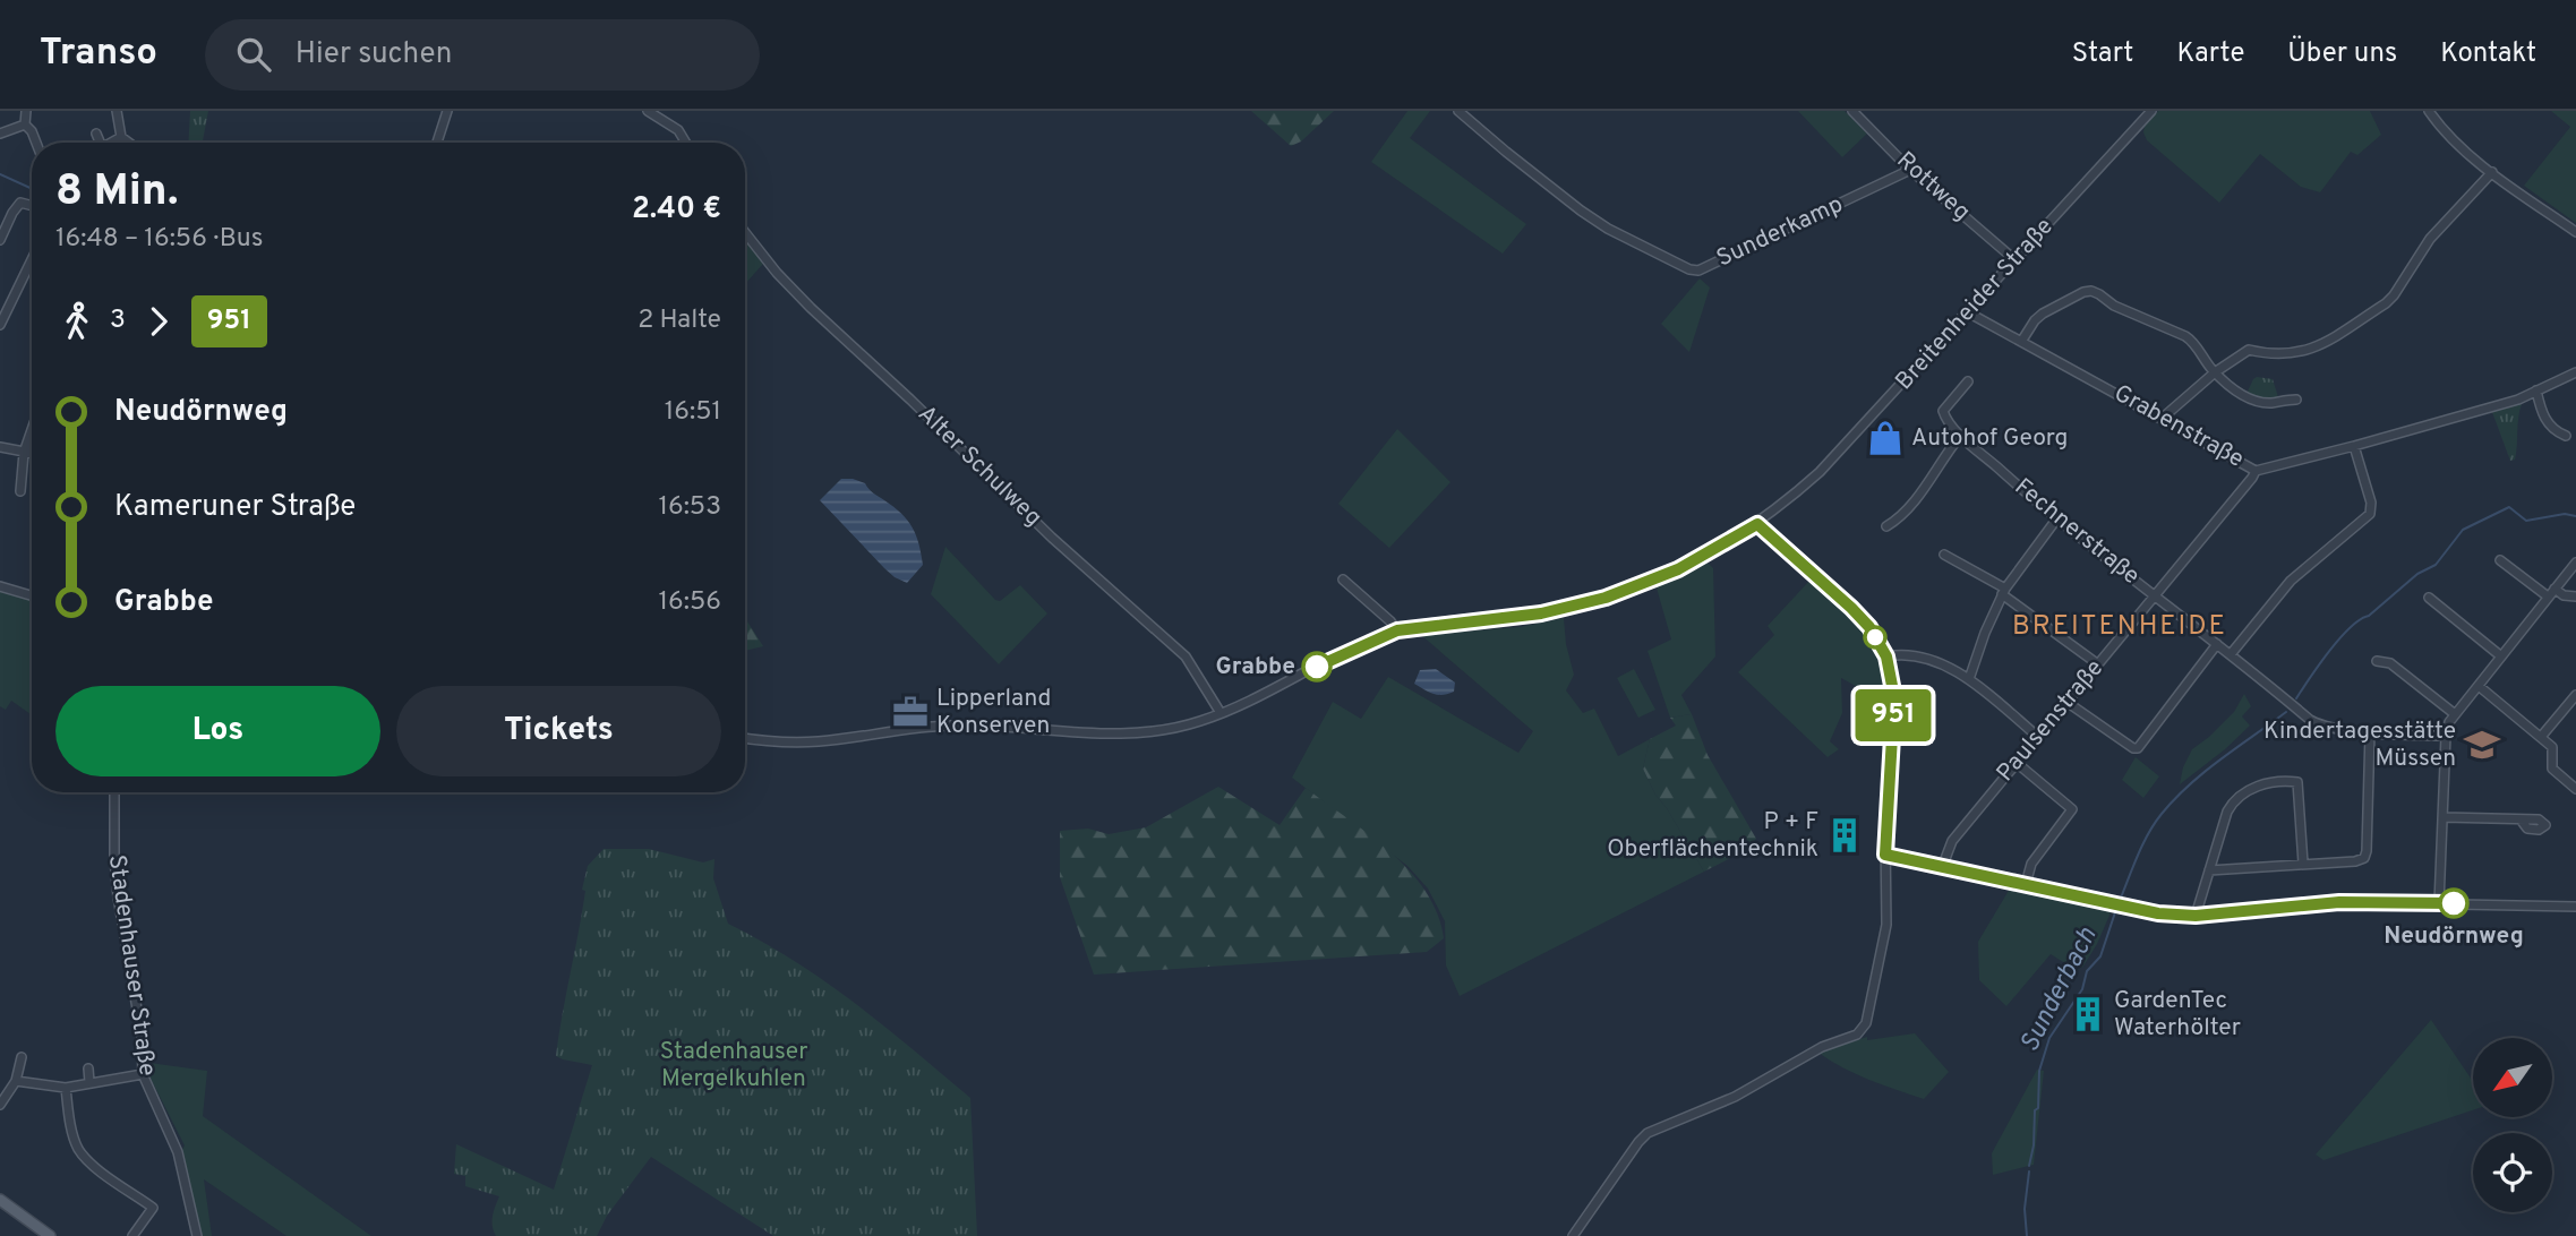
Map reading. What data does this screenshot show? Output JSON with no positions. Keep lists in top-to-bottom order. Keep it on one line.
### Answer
{"streets":{"street":["Rottweg","Sunderkamp","Breitenheider Straße","Grabenstraße","Alter Schulweg","Fechnerstraße","Paulsenstraße","Stadenhauser Straße"]},"crossings":[["Rottweg","Sunderkamp"],["Rottweg","Breitenheider Straße"],["Breitenheider Straße","Grabenstraße"],["Breitenheider Straße","Alter Schulweg"],["Grabenstraße","Paulsenstraße"],["Fechnerstraße","Paulsenstraße"]],"districts":["BREITENHEIDE"],"water":["Sunderbach"],"parks":["Stadenhauser Mergelkuhlen"],"places":{"shop":["Autohof Georg"],"other":["Grabbe","Neudörnweg"],"office":["Lipperland Konserven"],"school or university":["Kindertagesstätte Müssen"],"building":["P + F Oberflächentechnik","GardenTec Waterhölter"]},"lines":["bus line 951"],"north":"bottom left","page":{"header":"Transo","search":"Hier suchen","nav":["Start","Karte","Über uns","Kontakt"],"on_map":"951","heading":["8 Min.","16:48 – 16:56 · Bus","2.40 €"],"legs":["3","951","2 Halte"],"list":[{"name":"Neudörnweg","value":"16:51"},{"name":"Kameruner Straße","value":"16:53"},{"name":"Grabbe","value":"16:56"}],"buttons":["Los","Tickets"]}}
